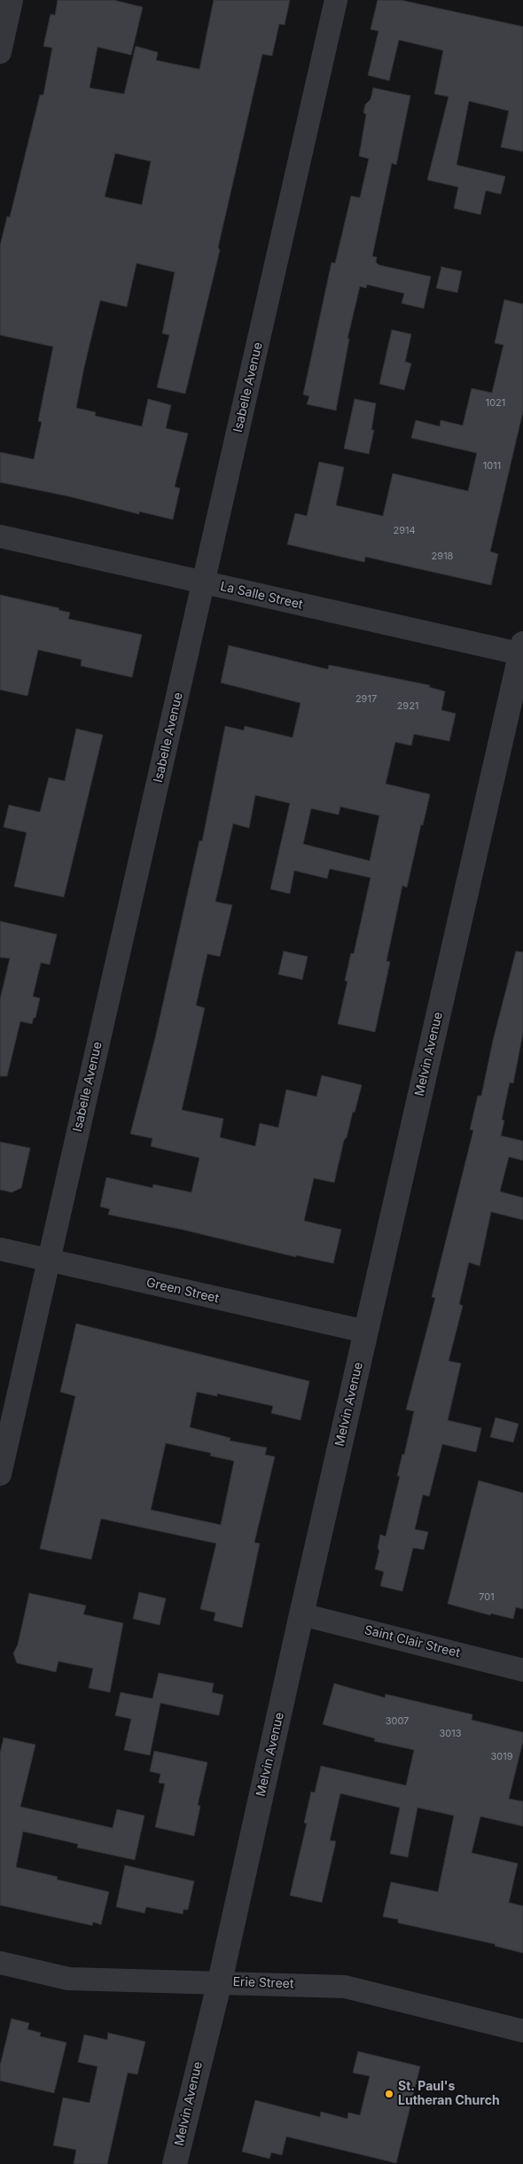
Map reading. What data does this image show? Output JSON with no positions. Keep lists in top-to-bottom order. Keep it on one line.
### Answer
{"streets":{"street":["Isabelle Avenue","La Salle Street","Melvin Avenue","Green Street","Saint Clair Street","Erie Street"]},"crossings":[["Isabelle Avenue","La Salle Street"],["Isabelle Avenue","Green Street"],["La Salle Street","Melvin Avenue"],["Melvin Avenue","Green Street"],["Melvin Avenue","Saint Clair Street"],["Melvin Avenue","Erie Street"]],"places":["St. Paul's Lutheran Church"],"house_numbers":["1021","1011","2914","2918","2917","2921","701","3007","3013","3019"]}
